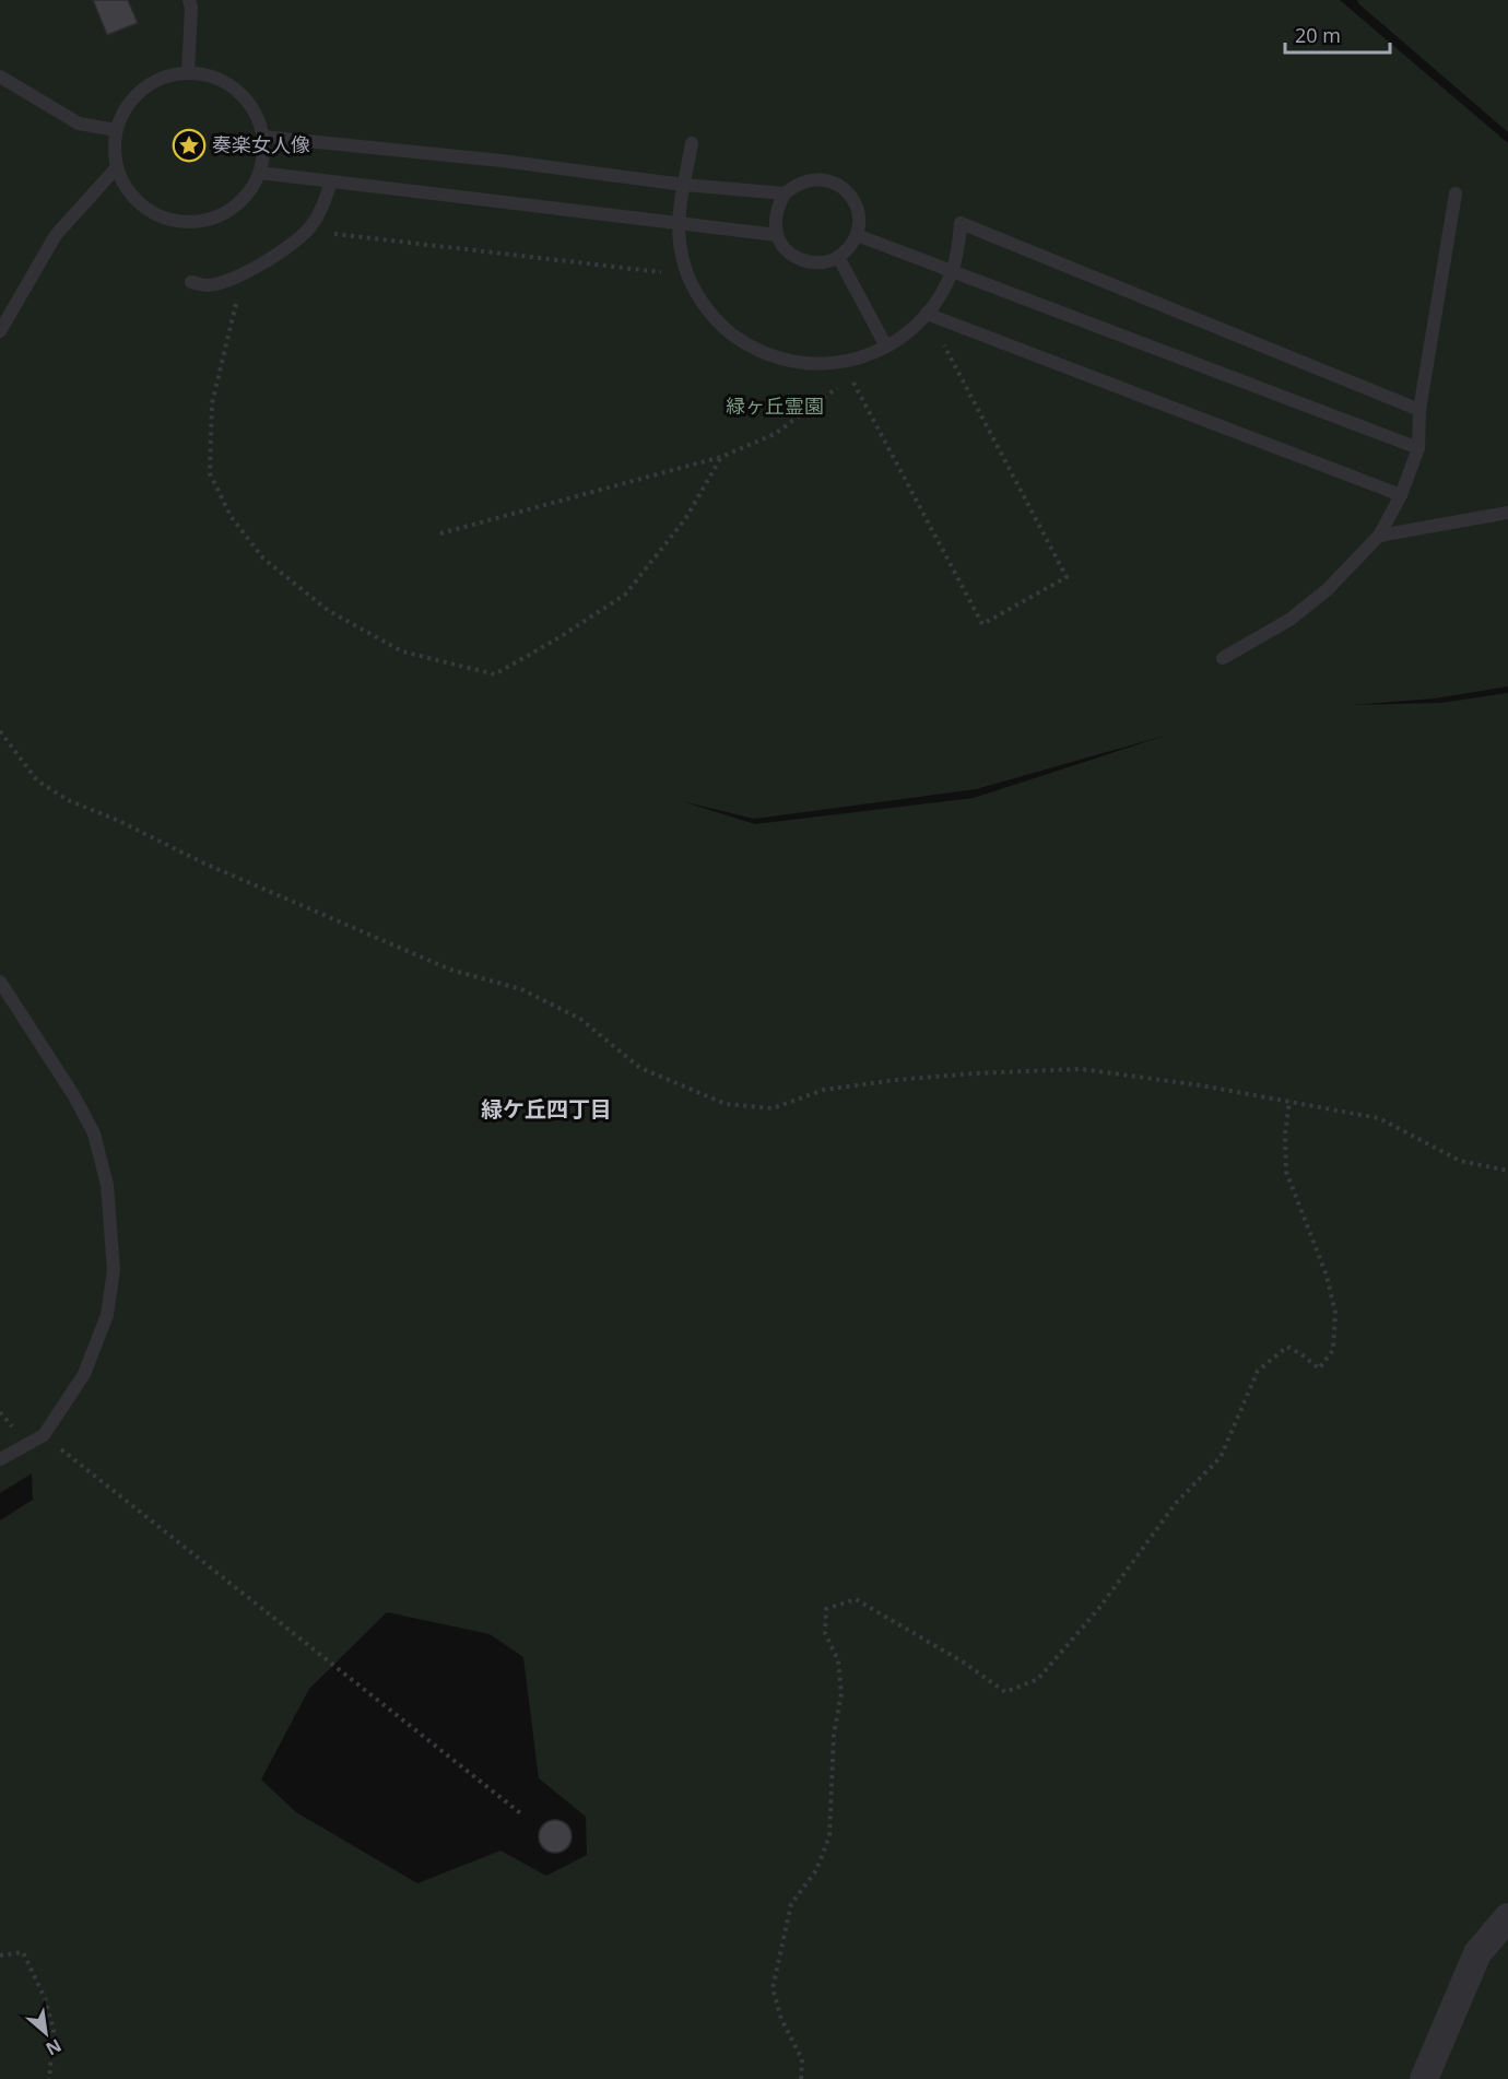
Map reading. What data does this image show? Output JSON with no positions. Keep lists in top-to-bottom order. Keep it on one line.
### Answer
{"districts":["緑ケ丘四丁目"],"parks":["緑ヶ丘霊園"],"places":{"place":["奏楽女人像"]},"scale_bar":"20 m","north":"bottom right"}
